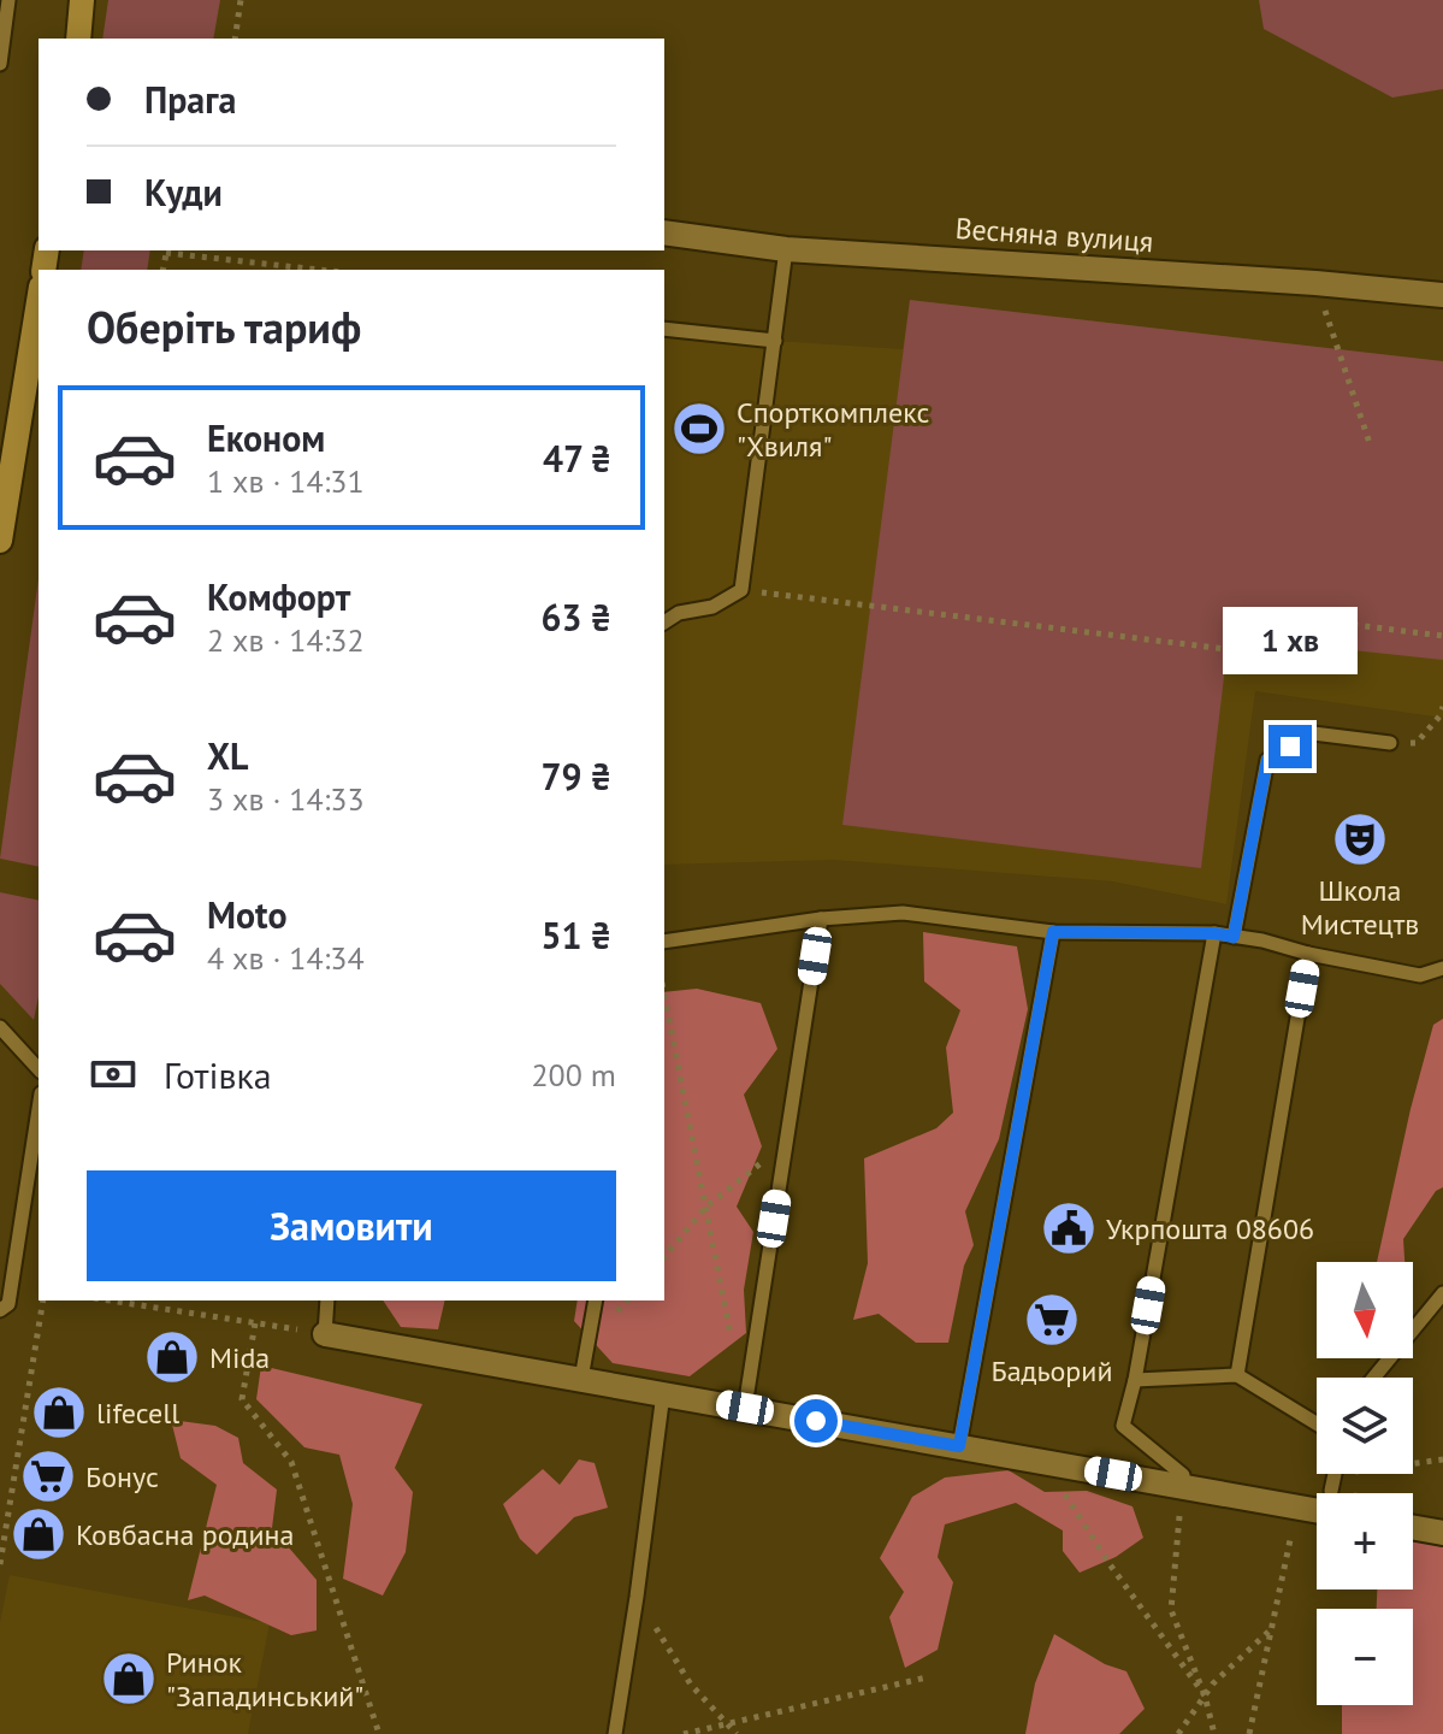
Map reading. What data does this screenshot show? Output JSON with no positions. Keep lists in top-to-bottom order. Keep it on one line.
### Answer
{"streets":{"street":["Весняна вулиця"]},"places":{"sports":["Спорткомплекс \"Хвиля\""],"theatre":["Школа Мистецтв"],"public building":["Укрпошта 08606"],"supermarket":["Бадьорий","Бонус"],"shop":["Mida","lifecell","Ковбасна родина","Ринок \"Западинський\""]},"north":"bottom","page":{"banner":["Прага","Куди"],"heading":"Оберіть тариф","list":[{"name":"Економ","note":"1 хв · 14:31","value":"47 ₴"},{"name":"Комфорт","note":"2 хв · 14:32","value":"63 ₴"},{"name":"XL","note":"3 хв · 14:33","value":"79 ₴"},{"name":"Moto","note":"4 хв · 14:34","value":"51 ₴"}],"bubble":"1 хв","pay":["Готівка","200 m"],"buttons":"Замовити","map_buttons":["+","−"]}}
